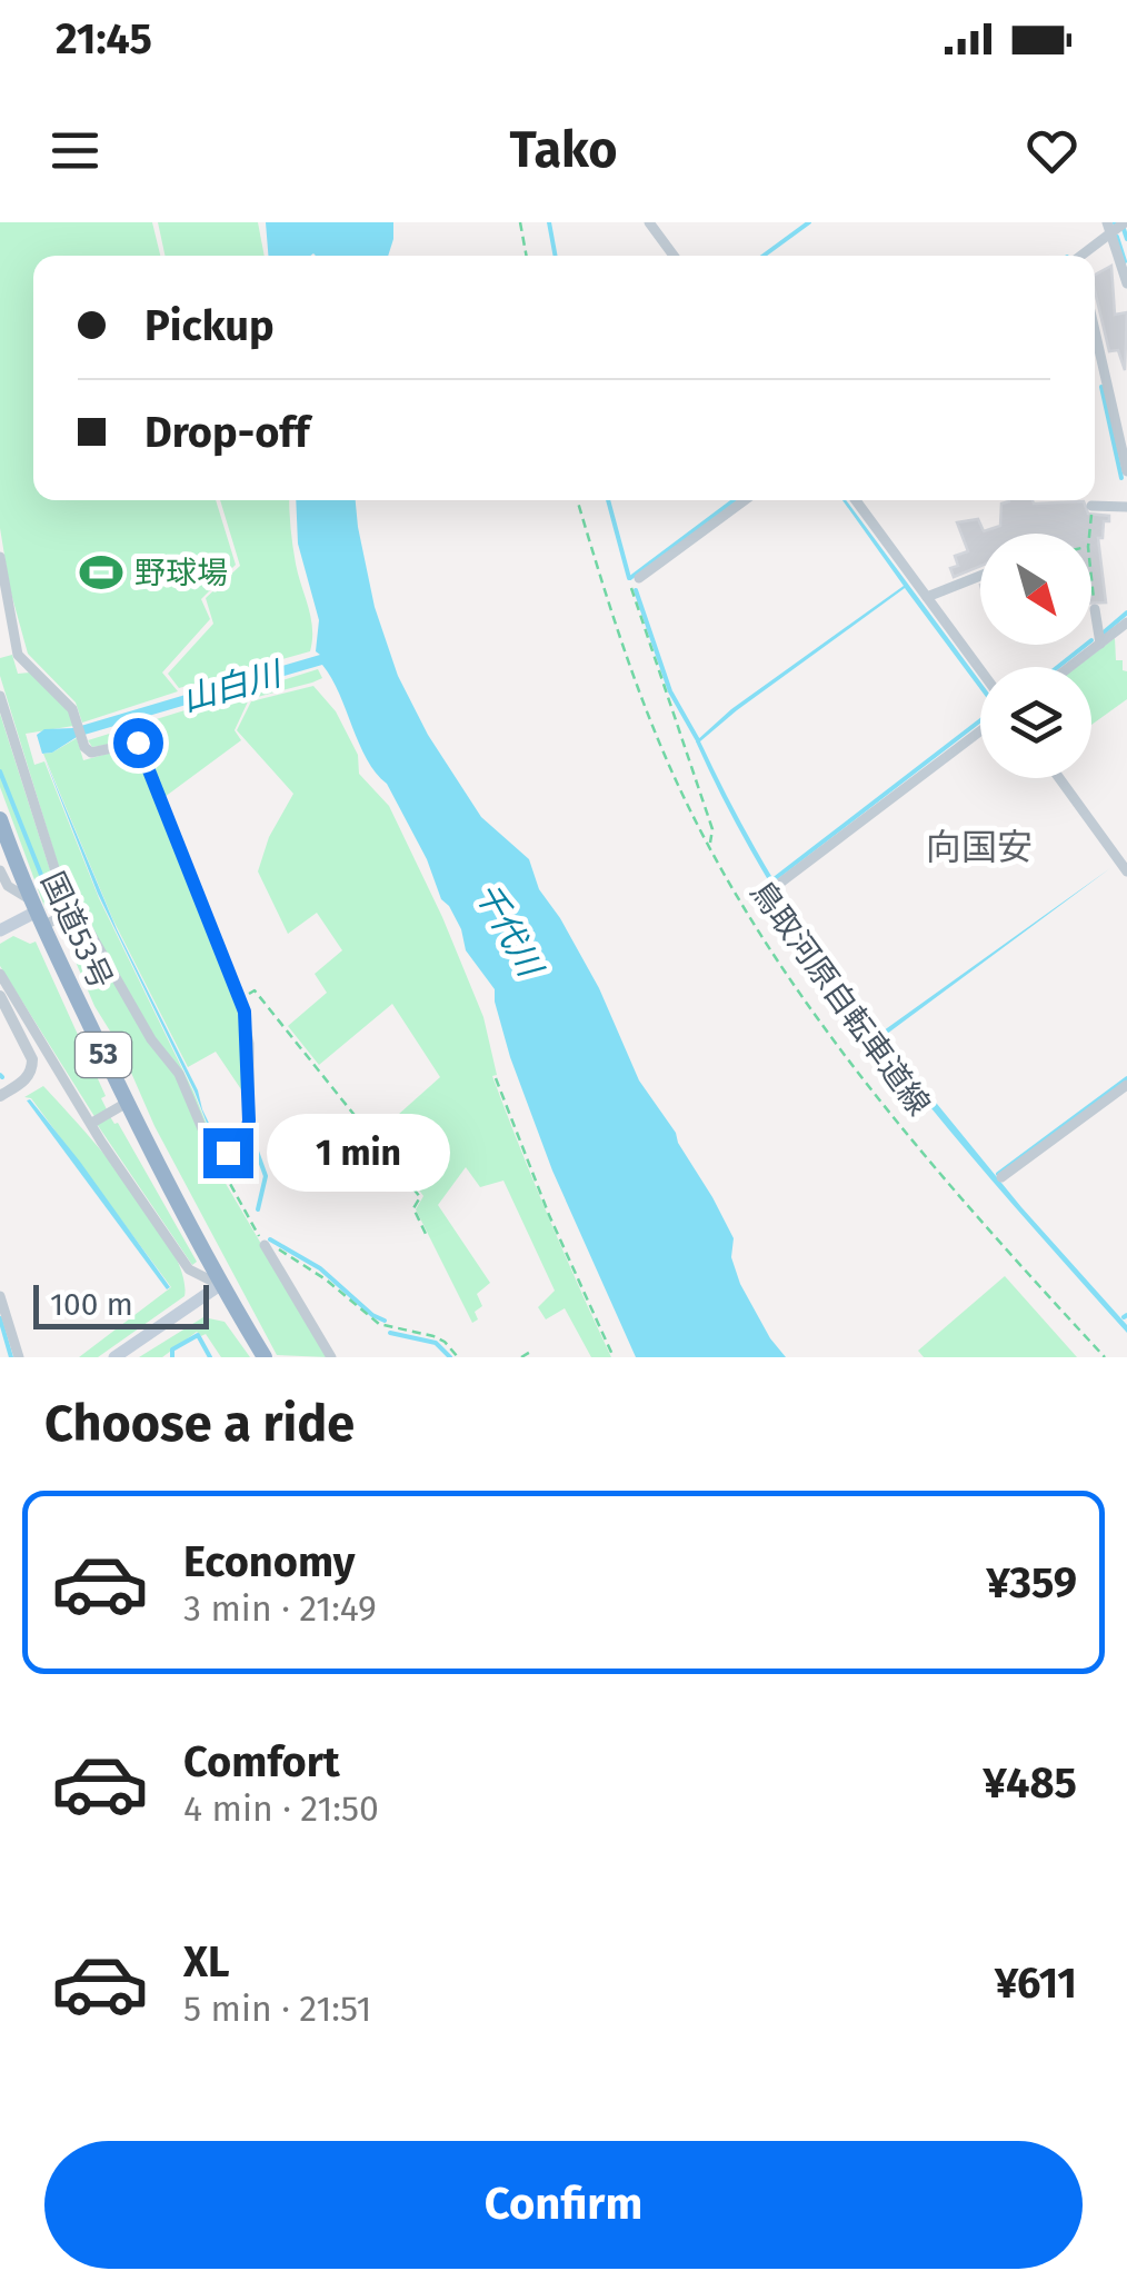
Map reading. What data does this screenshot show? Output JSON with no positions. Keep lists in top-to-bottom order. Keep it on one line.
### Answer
{"streets":{"highway":["国道53号","53"],"path":["鳥取河原自転車道線"]},"districts":["向国安"],"water":["山白川","千代川"],"places":{"sports":["野球場"]},"scale_bar":"100 m","north":"bottom right","page":{"status":"21:45","header":"Tako","banner":["Pickup","Drop-off"],"bubble":"1 min","scale":"100 m","heading":"Choose a ride","list":[{"name":"Economy","note":"3 min · 21:49","value":"¥359"},{"name":"Comfort","note":"4 min · 21:50","value":"¥485"},{"name":"XL","note":"5 min · 21:51","value":"¥611"}],"buttons":"Confirm"}}
